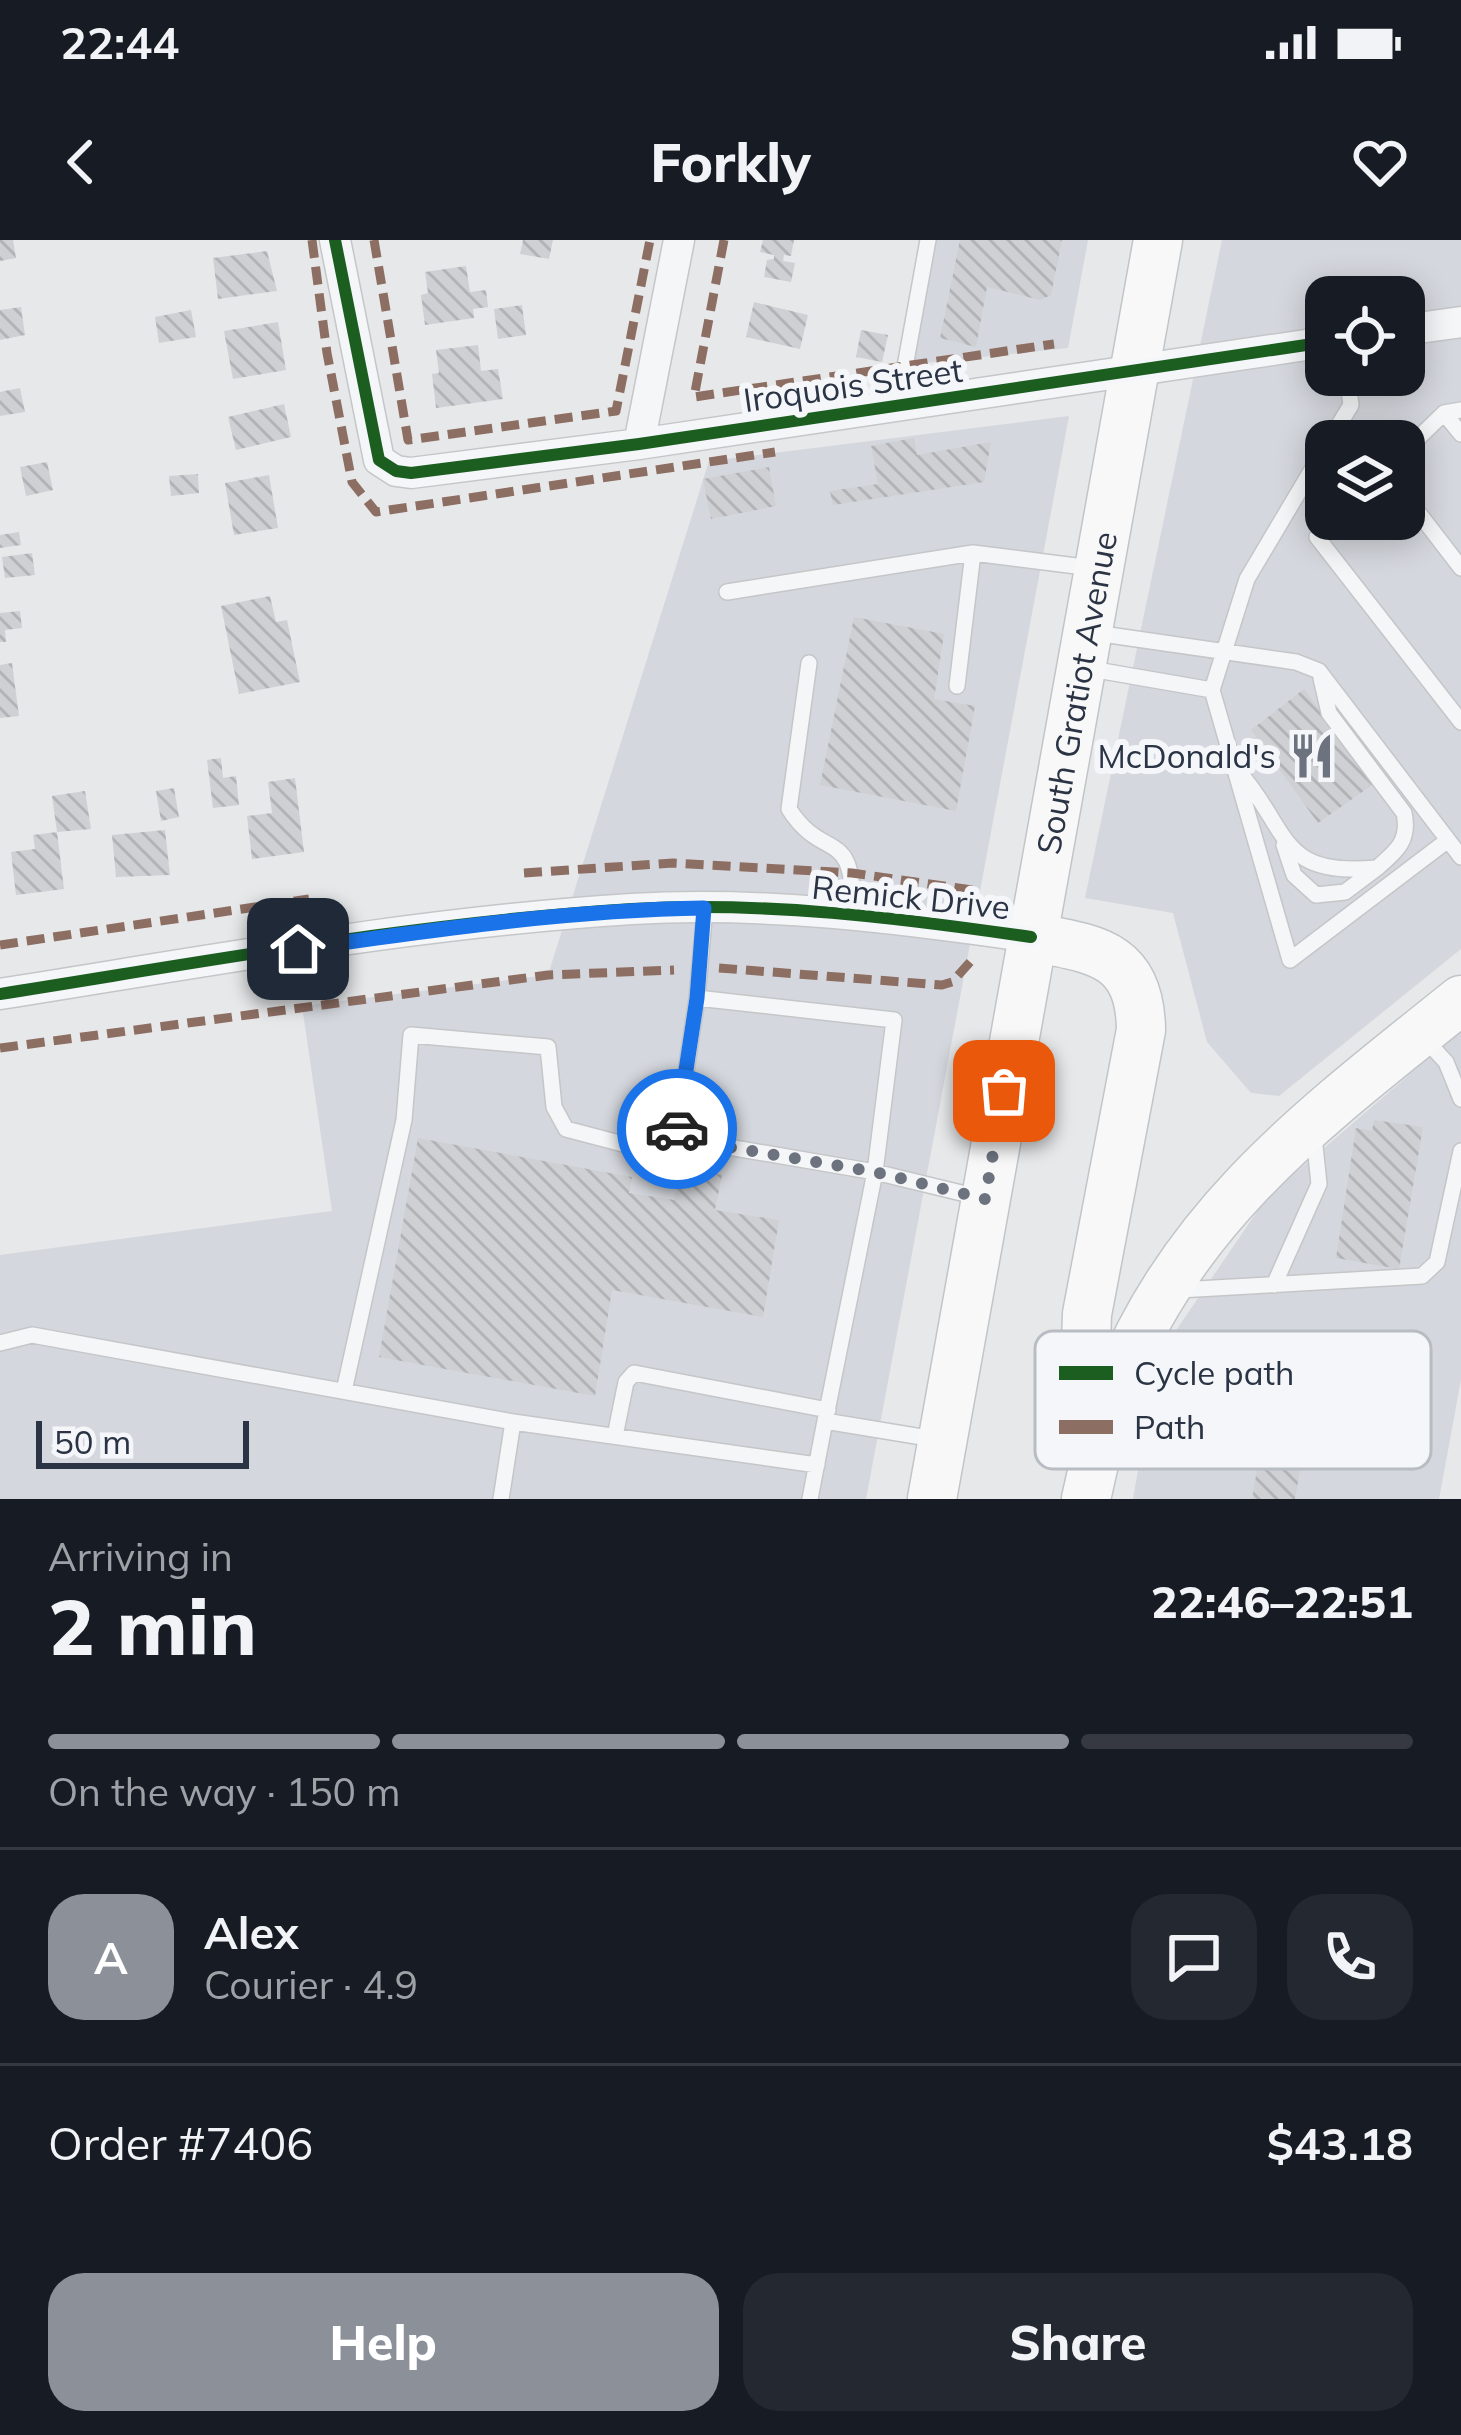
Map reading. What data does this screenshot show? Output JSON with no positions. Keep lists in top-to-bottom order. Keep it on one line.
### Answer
{"streets":{"main road":["South Gratiot Avenue"],"street":["Iroquois Street","Remick Drive"]},"crossings":[["Iroquois Street","South Gratiot Avenue"],["South Gratiot Avenue","Remick Drive"]],"places":{"restaurant":["McDonald's"]},"legend":["Cycle path","Path"],"scale_bar":"50 m","page":{"status":"22:44","header":"Forkly","scale":"50 m","heading":["2 min","Arriving in","22:46–22:51"],"panel":["Alex","Courier · 4.9","Order #7406","$43.18"],"bar":"On the way · 150 m","round":"A","buttons":["Help","Share"]}}
